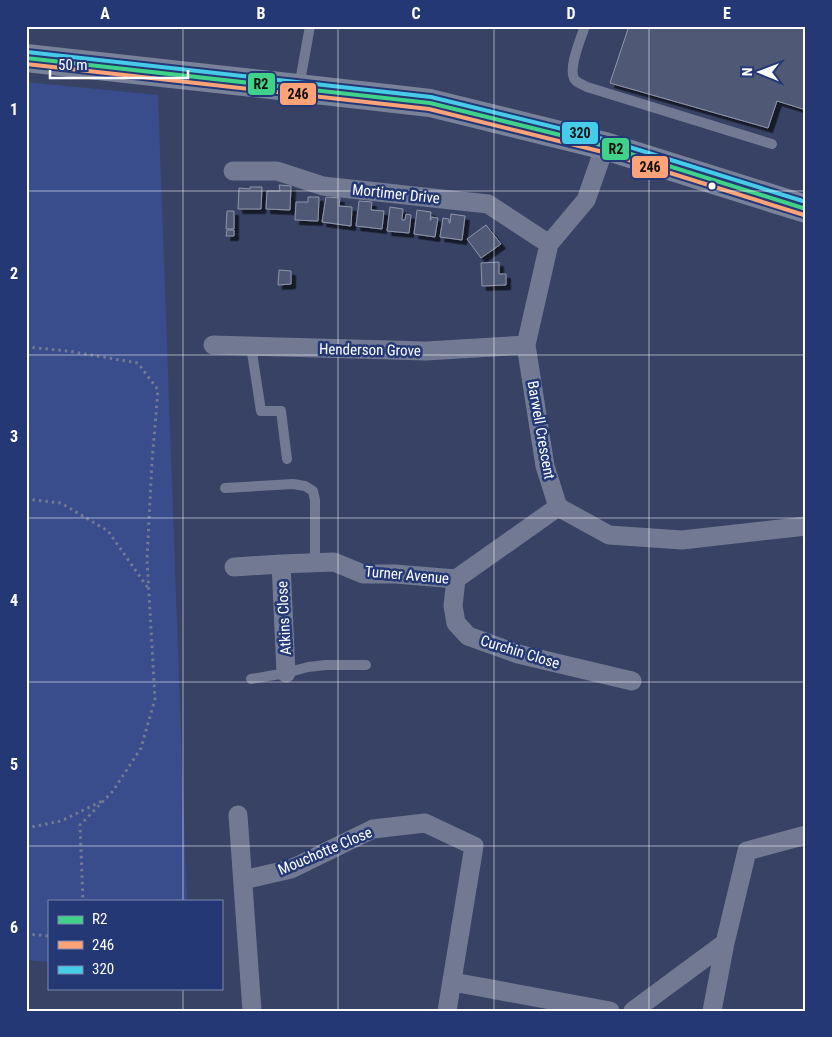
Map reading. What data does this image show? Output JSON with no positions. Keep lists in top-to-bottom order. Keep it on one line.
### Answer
{"streets":{"street":["Mortimer Drive","Henderson Grove","Barwell Crescent","Turner Avenue","Atkins Close","Curchin Close","Mouchotte Close"]},"crossings":[["Mortimer Drive","Barwell Crescent"],["Henderson Grove","Barwell Crescent"],["Barwell Crescent","Turner Avenue"],["Turner Avenue","Atkins Close"],["Turner Avenue","Curchin Close"]],"lines":["transit line 320","transit line R2","transit line 246"],"legend":["R2","246","320"],"scale_bar":"50 m","north":"left","grid":{"columns":["A","B","C","D","E"],"rows":["1","2","3","4","5","6"]}}
